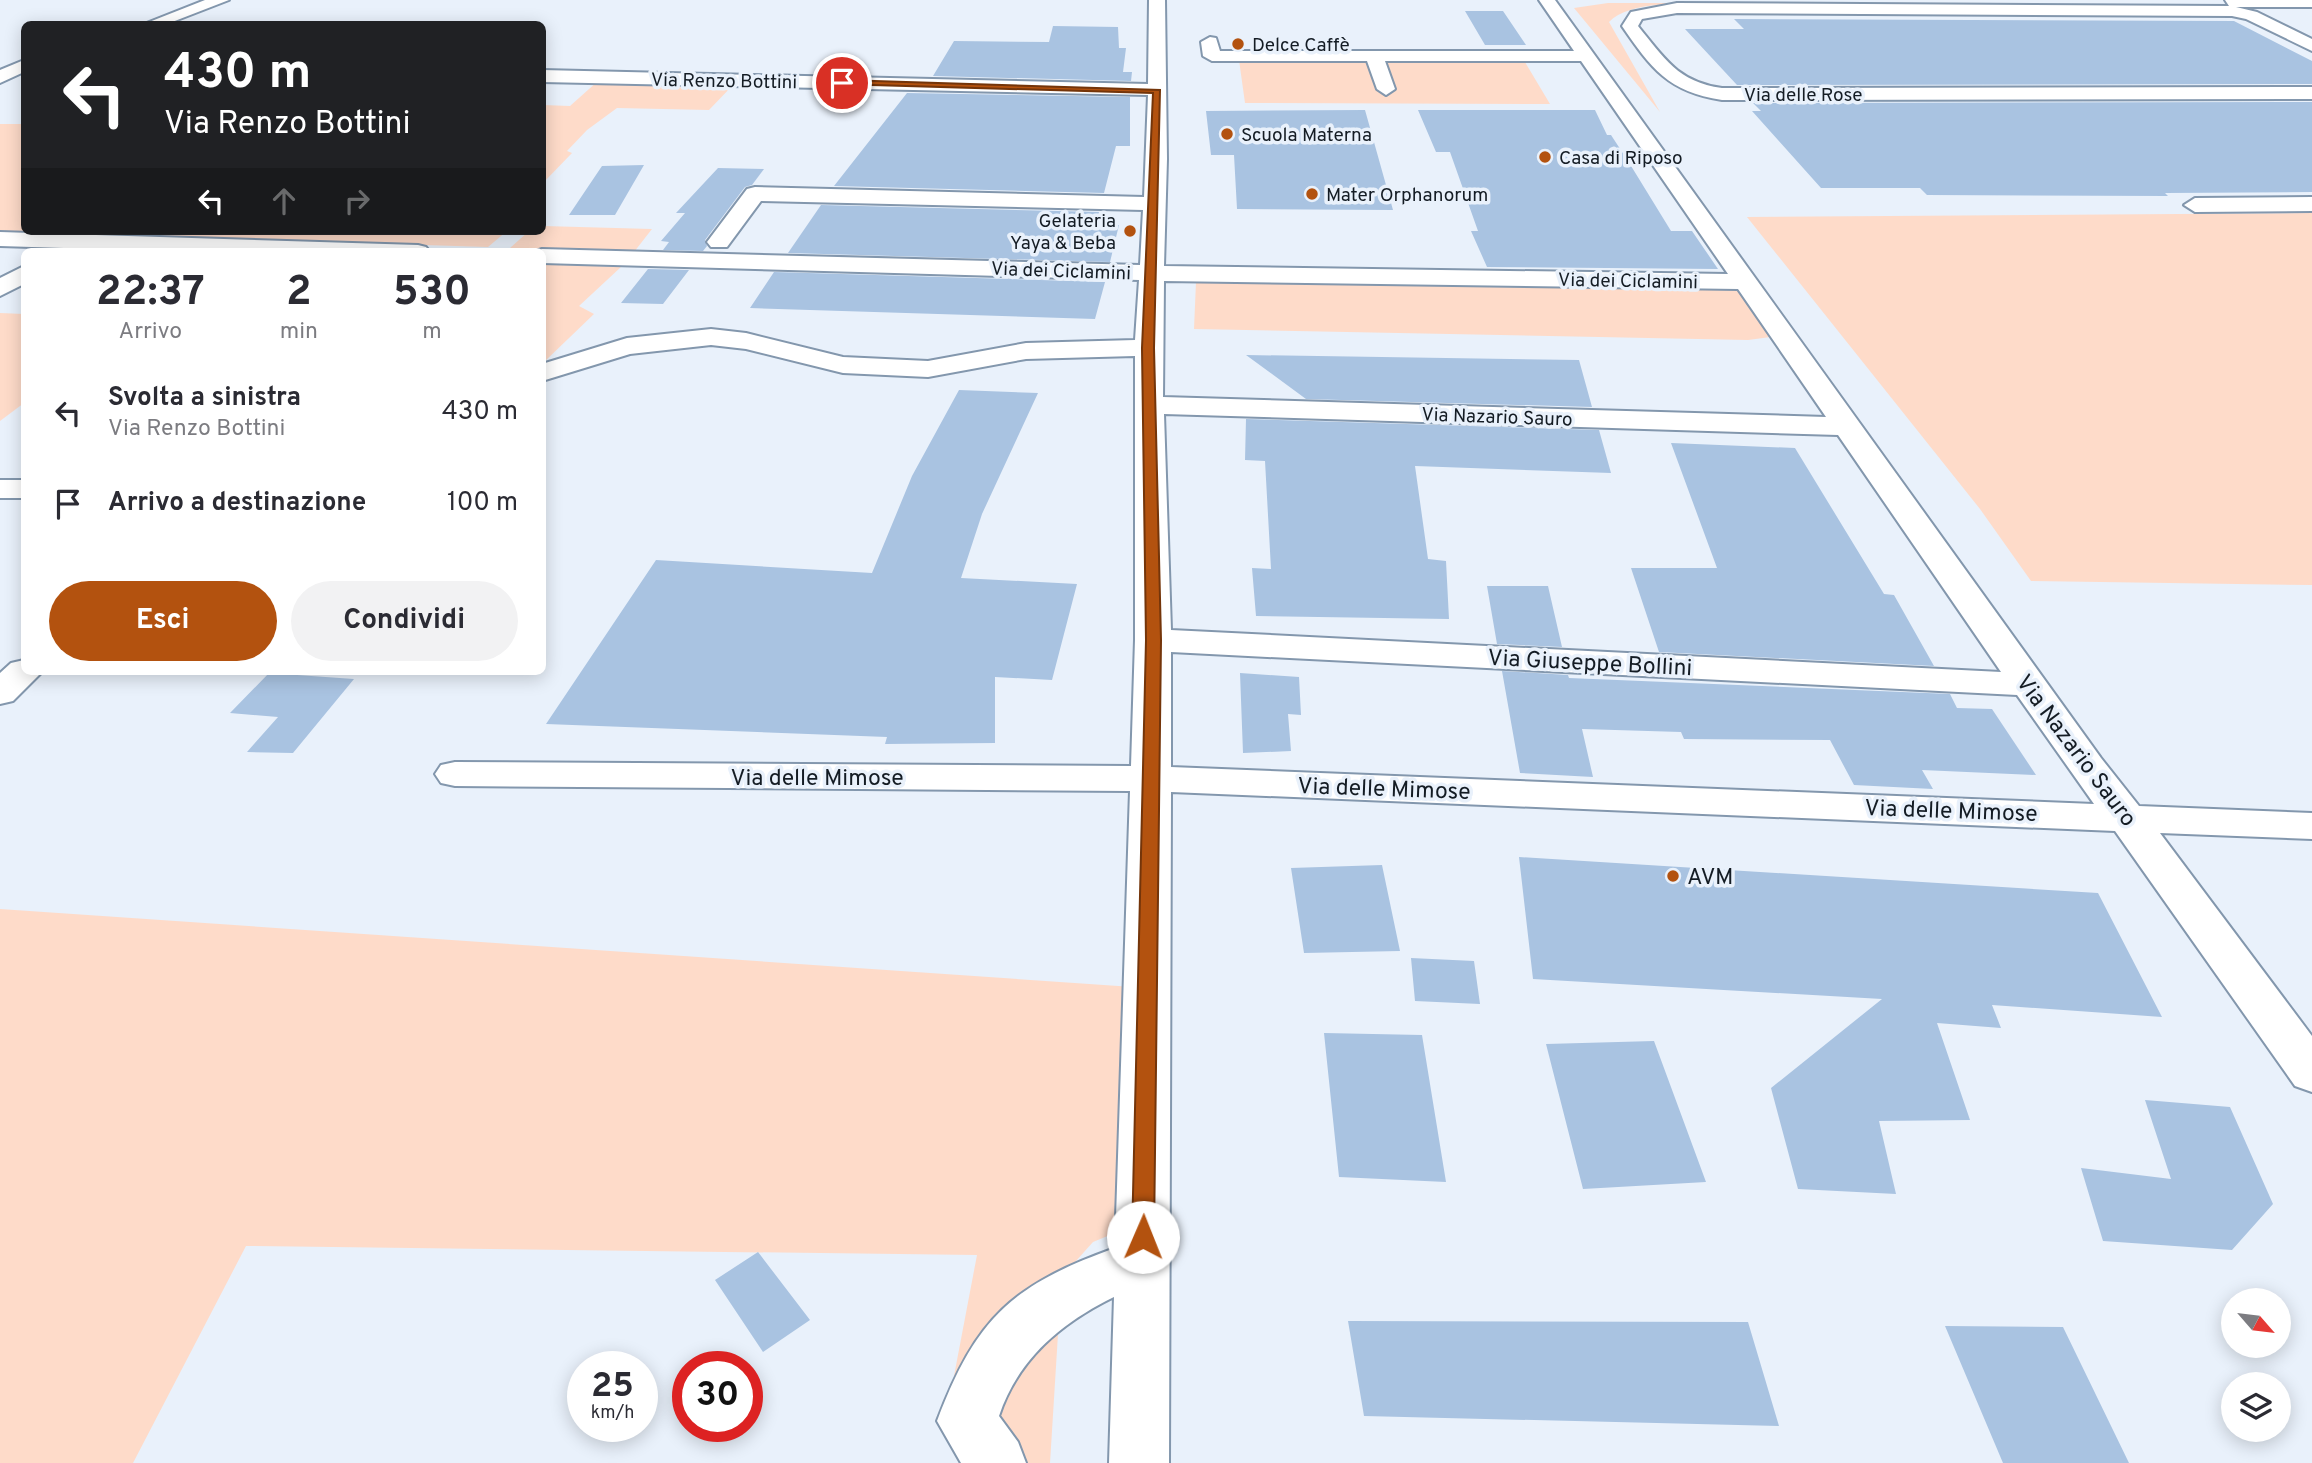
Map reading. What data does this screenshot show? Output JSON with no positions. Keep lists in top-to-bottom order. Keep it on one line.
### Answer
{"streets":{"street":["Via Renzo Bottini","Via delle Rose","Via dei Ciclamini","Via Nazario Sauro","Via Giuseppe Bollini","Via delle Mimose"]},"crossings":[["Via dei Ciclamini","Via Nazario Sauro"],["Via Nazario Sauro","Via Giuseppe Bollini"],["Via Nazario Sauro","Via delle Mimose"]],"places":["Delce Caffè","Scuola Materna","Casa di Riposo","Mater Orphanorum","Gelateria Yaya & Beba","AVM"],"north":"bottom right","page":{"turn":["430 m","Via Renzo Bottini"],"eta":["22:37","Arrivo","2","min","530","m"],"list":[{"name":"Svolta a sinistra","note":"Via Renzo Bottini","value":"430 m"},{"name":"Arrivo a destinazione","value":"100 m"}],"buttons":["Esci","Condividi"],"speed":"25 km/h","limit":"30"}}
